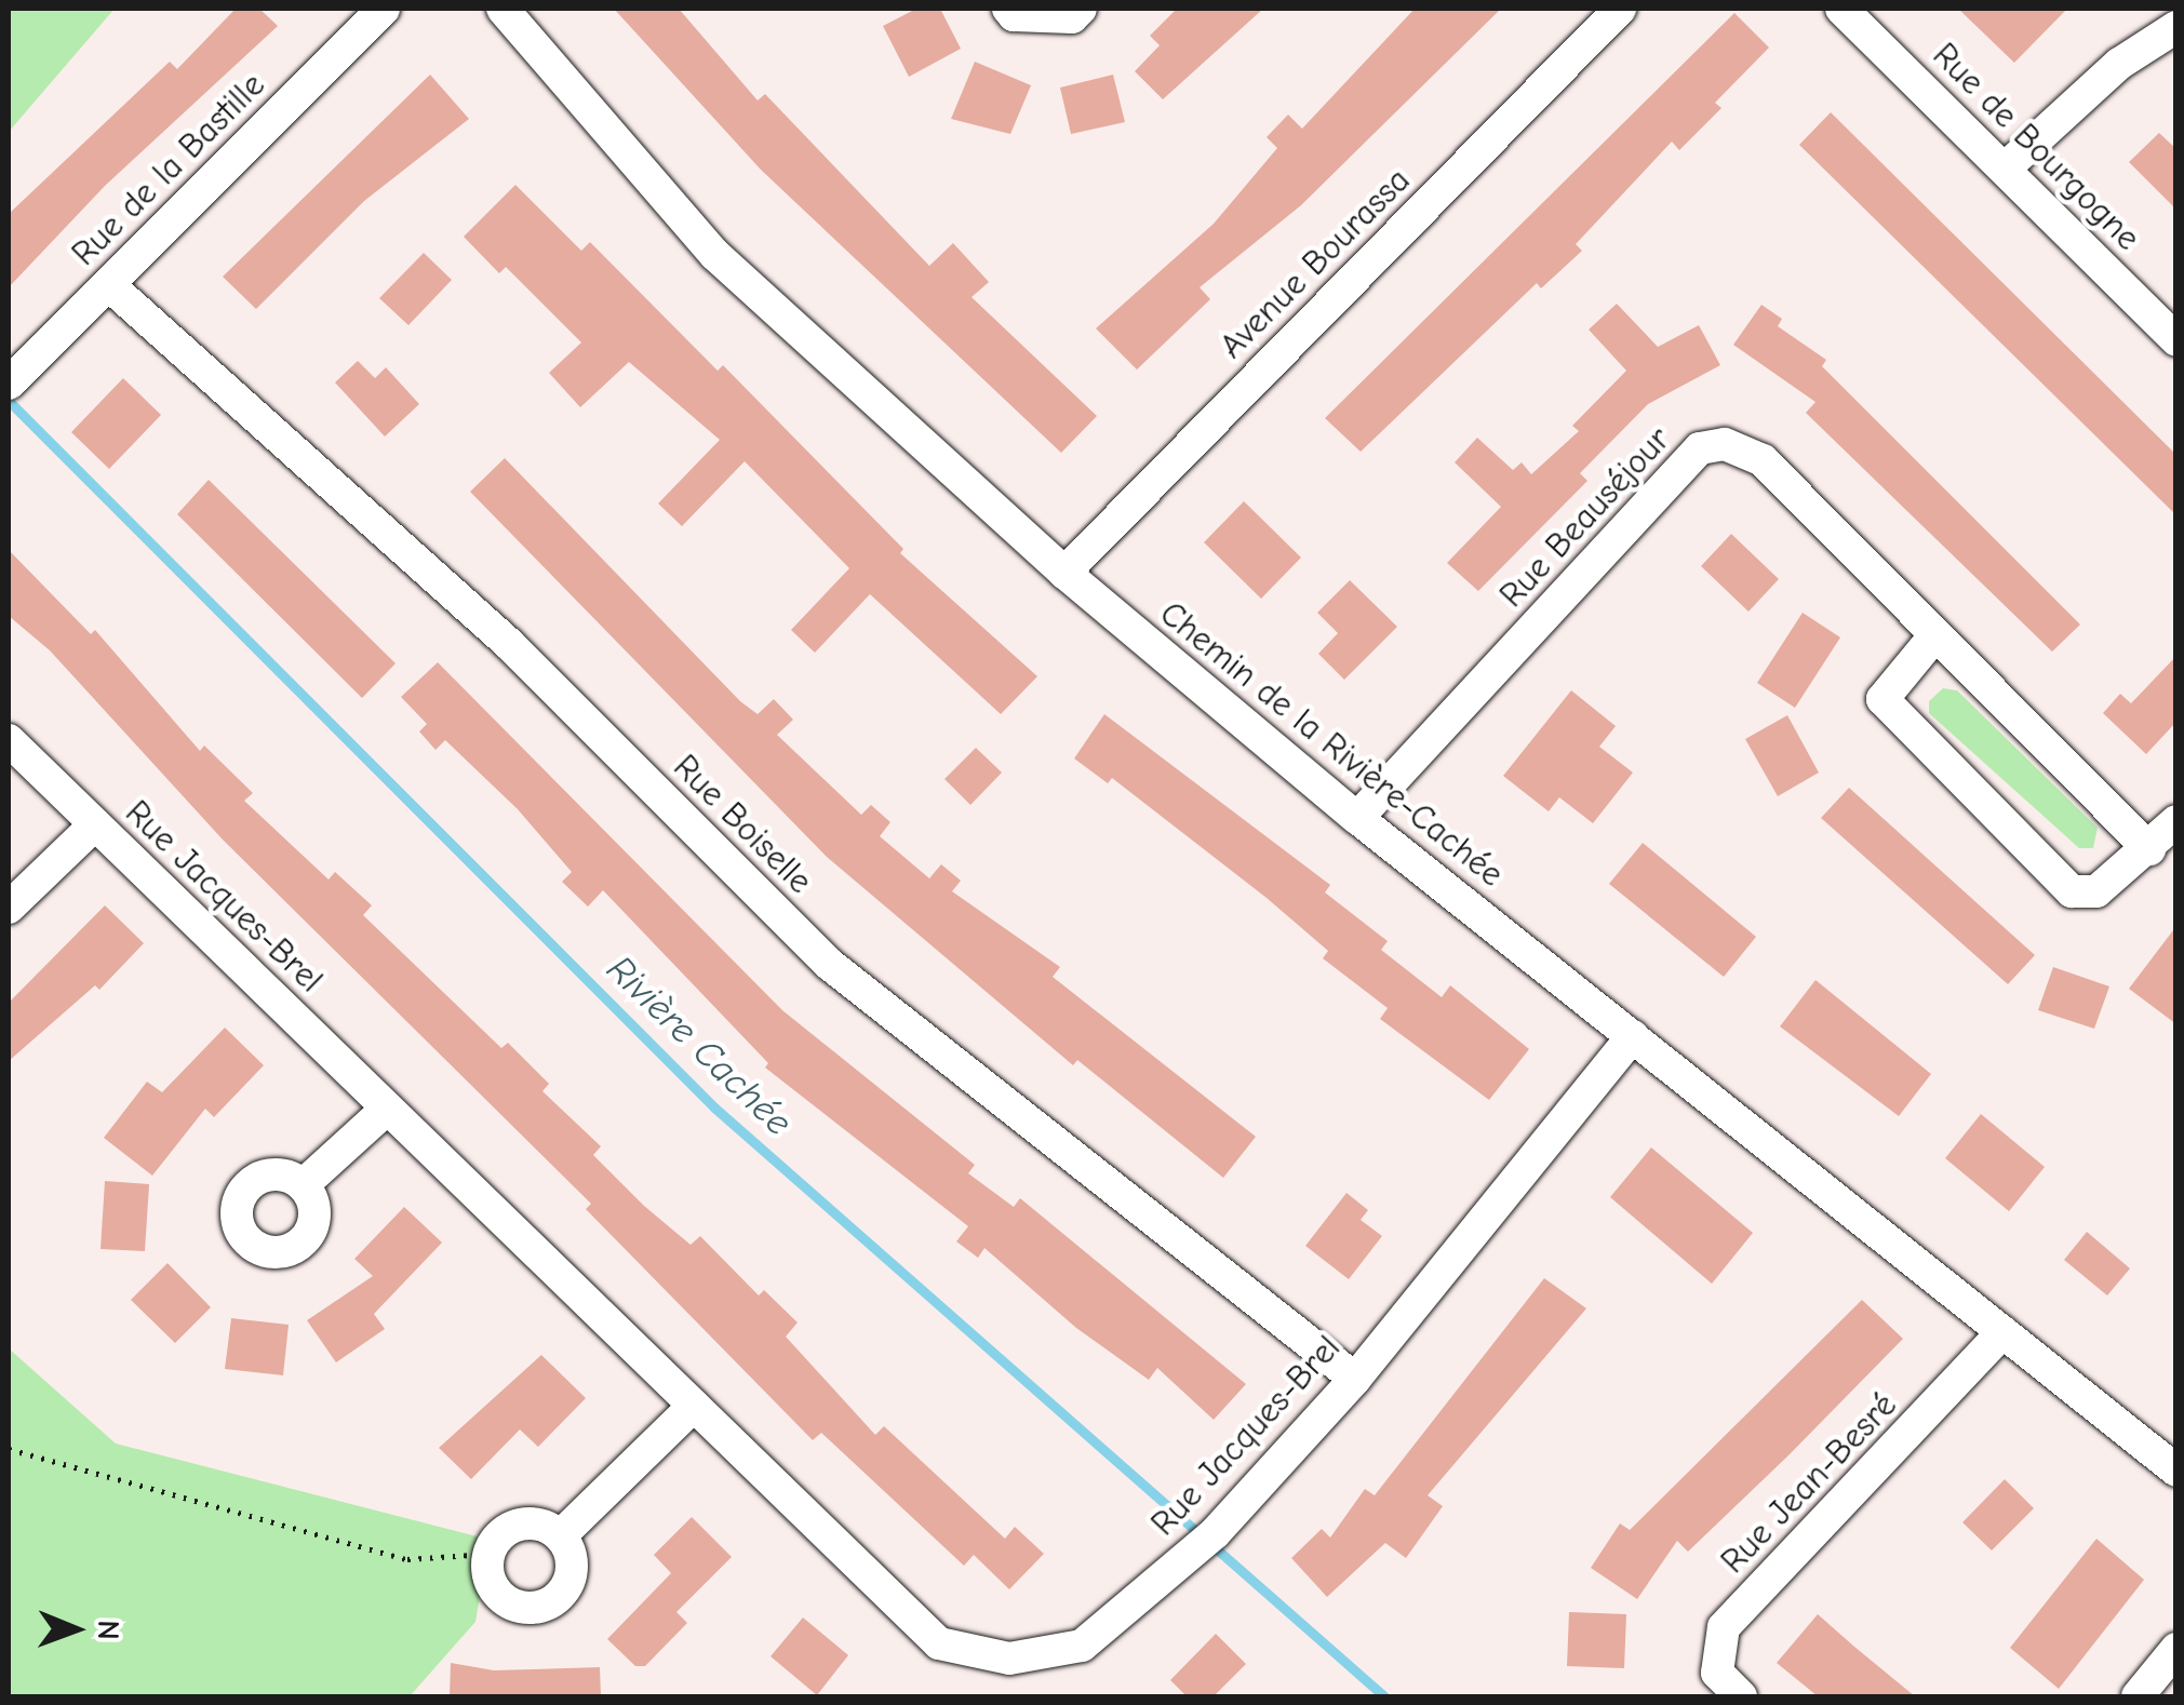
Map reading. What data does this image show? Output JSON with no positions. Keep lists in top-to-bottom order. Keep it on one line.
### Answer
{"streets":{"street":["Rue de Bourgogne","Rue de la Bastille","Avenue Bourassa","Rue Beauséjour","Chemin de la Rivière-Cachée","Rue Boiselle","Rue Jacques-Brel","Rue Jean-Besré"]},"crossings":[["Rue de la Bastille","Rue Boiselle"],["Avenue Bourassa","Chemin de la Rivière-Cachée"],["Rue Beauséjour","Chemin de la Rivière-Cachée"],["Chemin de la Rivière-Cachée","Rue Jacques-Brel"],["Chemin de la Rivière-Cachée","Rue Jean-Besré"],["Rue Boiselle","Rue Jacques-Brel"]],"water":["Rivière Cachée"],"north":"right"}
